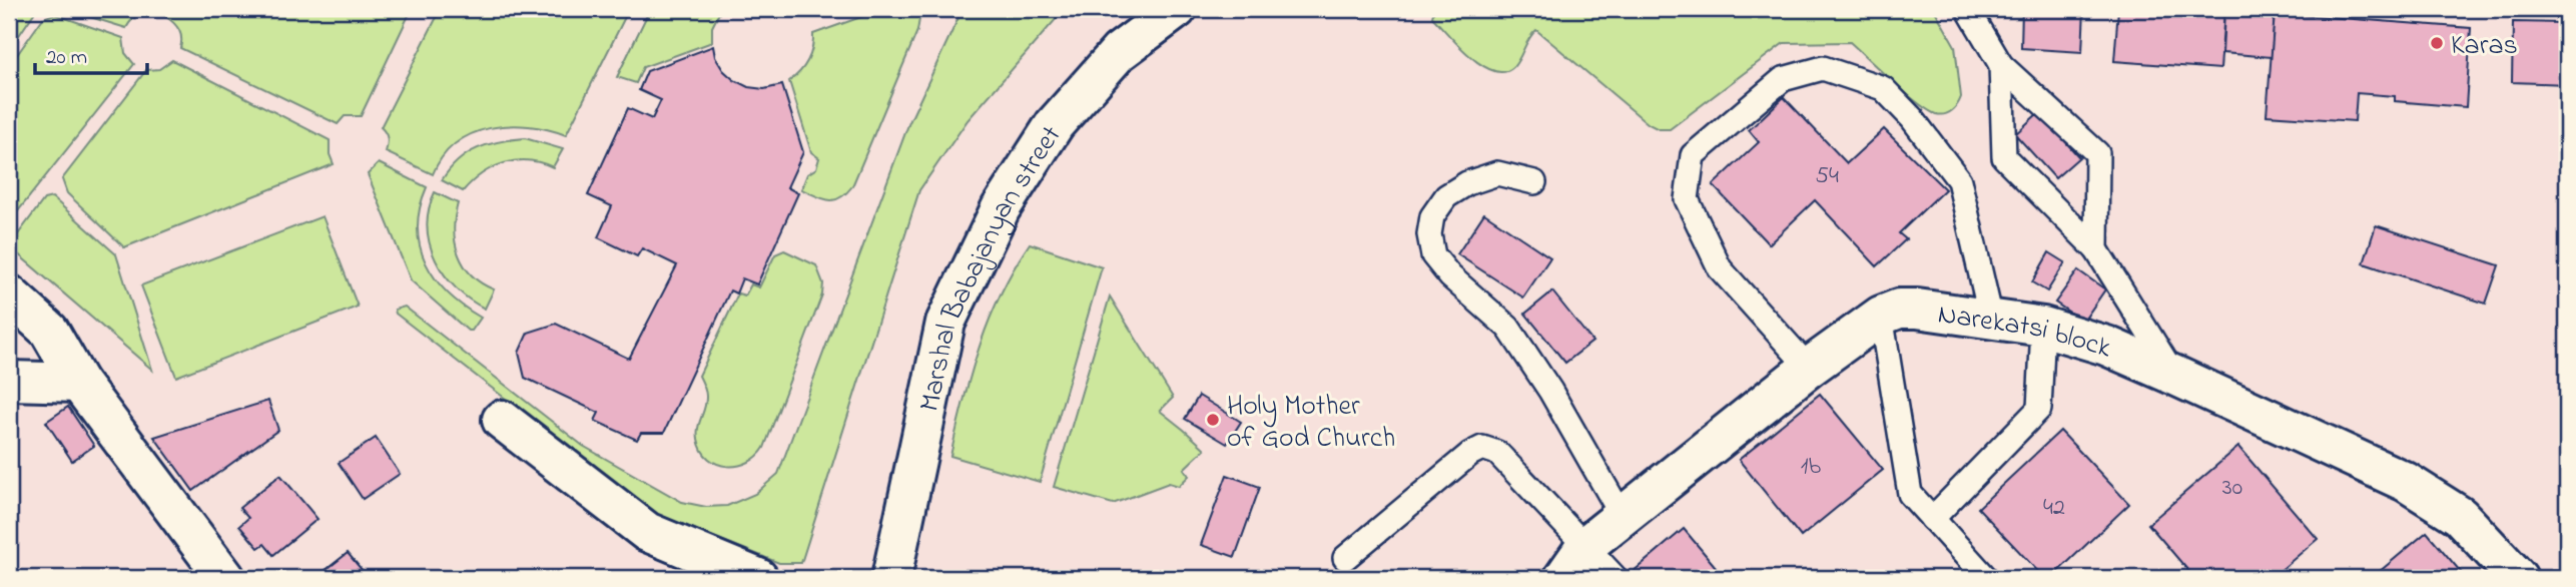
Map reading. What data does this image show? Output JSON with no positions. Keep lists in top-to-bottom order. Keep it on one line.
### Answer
{"streets":{"street":["Marshal Babajanyan street","Narekatsi block"]},"places":["Karas","Holy Mother of God Church"],"house_numbers":["54","1b","30","42"],"scale_bar":"20 m"}
